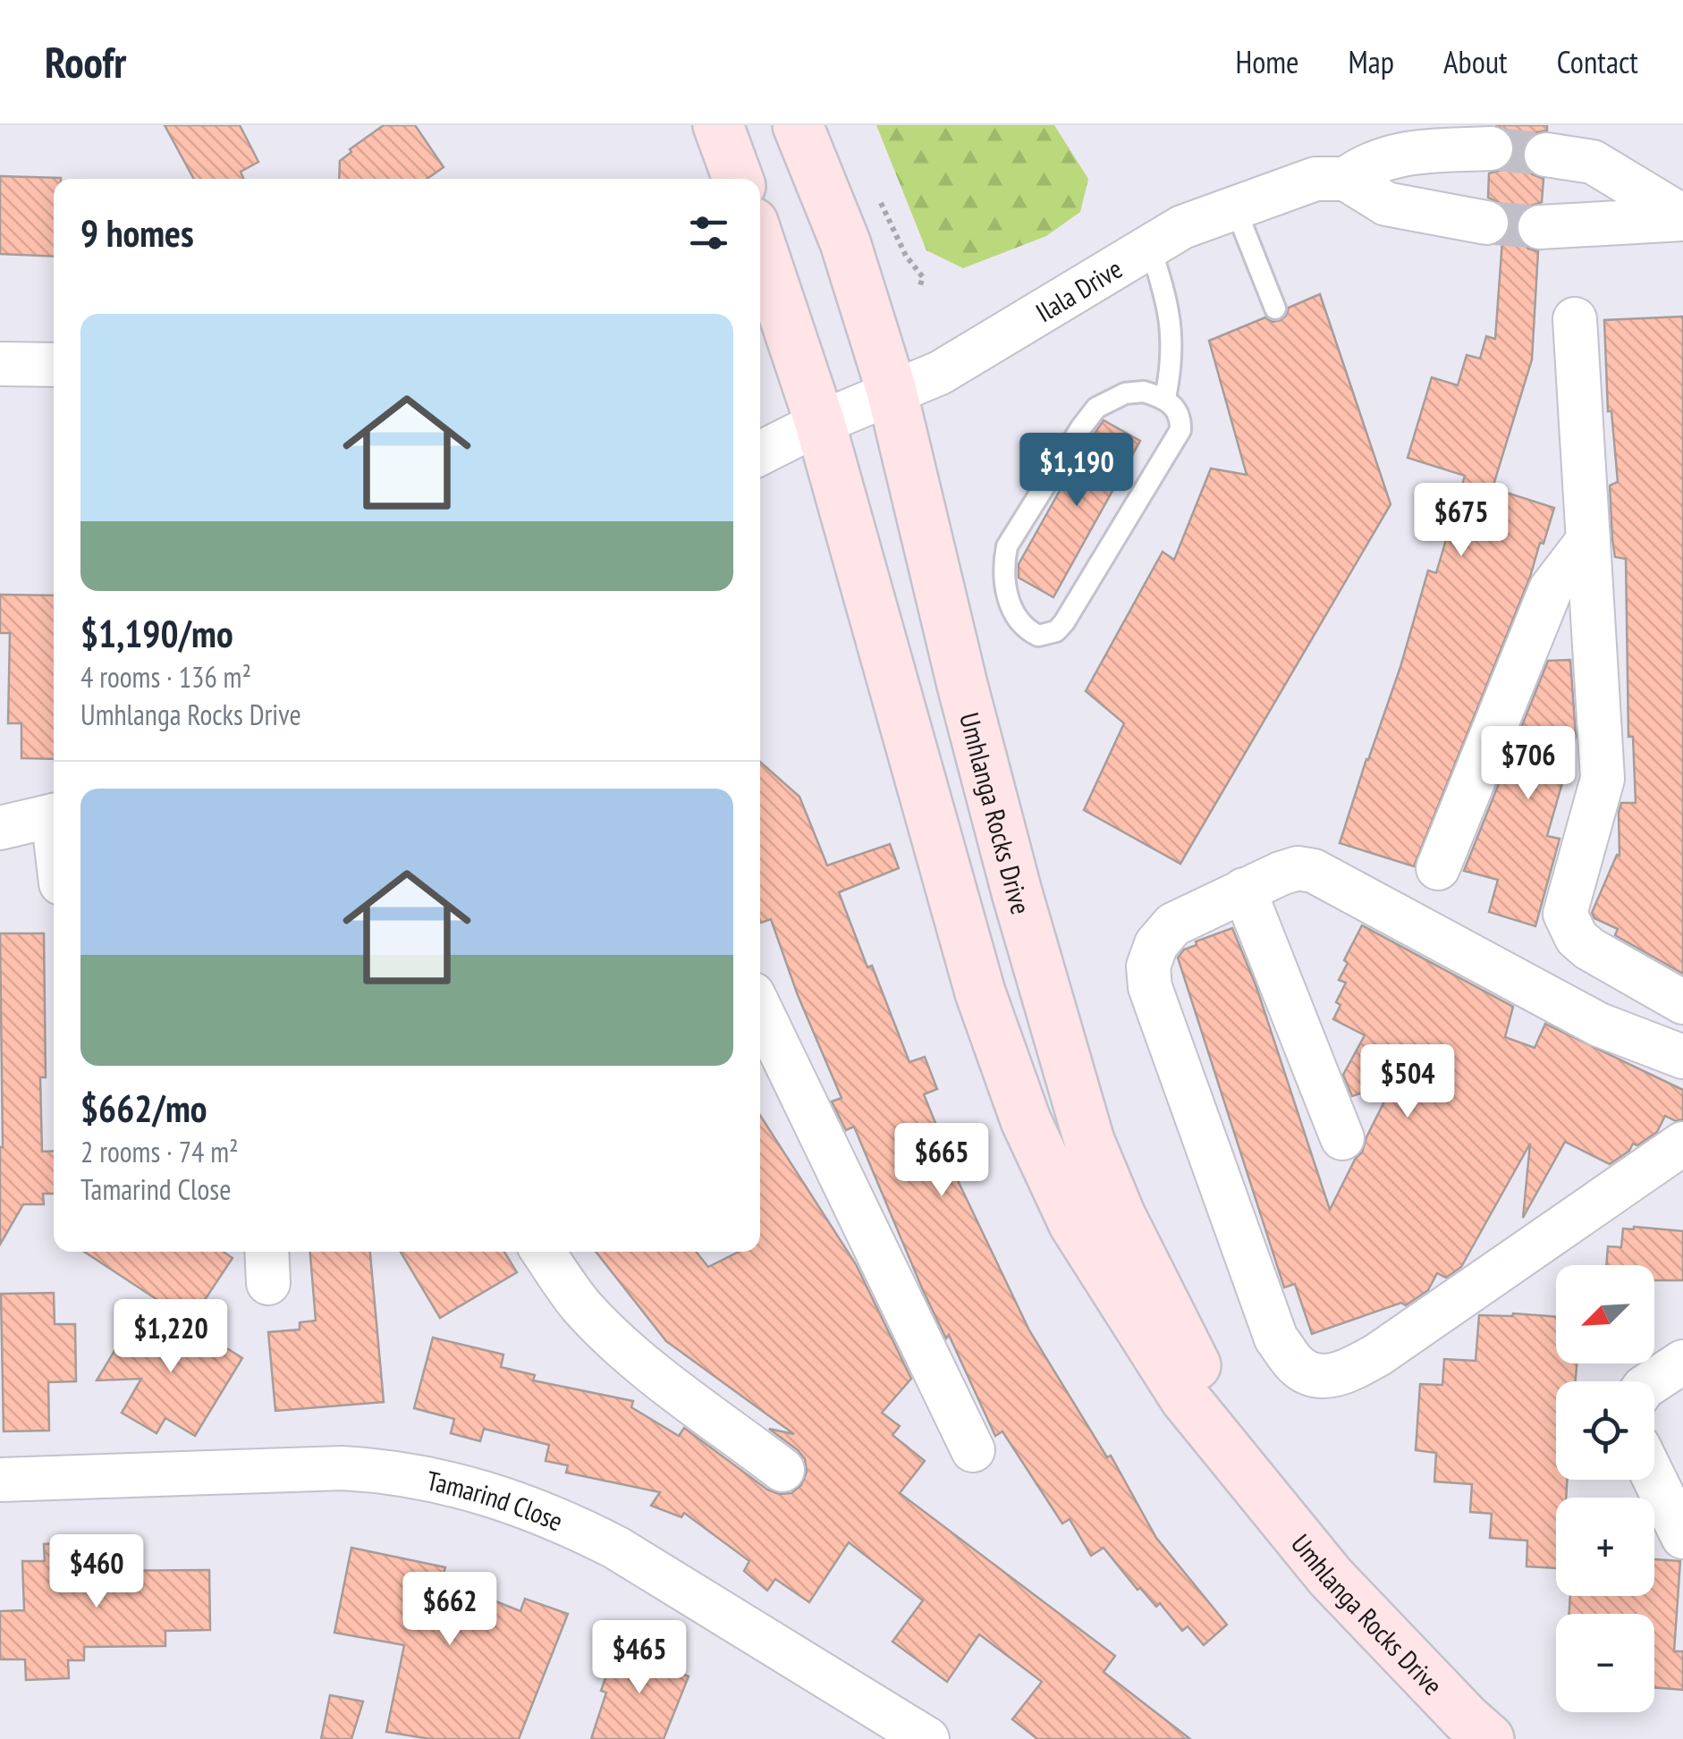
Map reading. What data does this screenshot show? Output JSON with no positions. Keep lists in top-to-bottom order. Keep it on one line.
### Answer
{"streets":{"main road":["Umhlanga Rocks Drive"],"street":["Ilala Drive","Tamarind Close"]},"crossings":[["Ilala Drive","Umhlanga Rocks Drive"]],"north":"bottom left","page":{"header":"Roofr","nav":["Home","Map","About","Contact"],"heading":"9 homes","list":[{"name":"$1,190/mo","note":"4 rooms · 136 m² · Umhlanga Rocks Drive"},{"name":"$662/mo","note":"2 rooms · 74 m² · Tamarind Close"}],"price":["$1,190","$675","$706","$504","$665","$1,220","$460","$662","$465"],"map_buttons":["+","−"]}}
